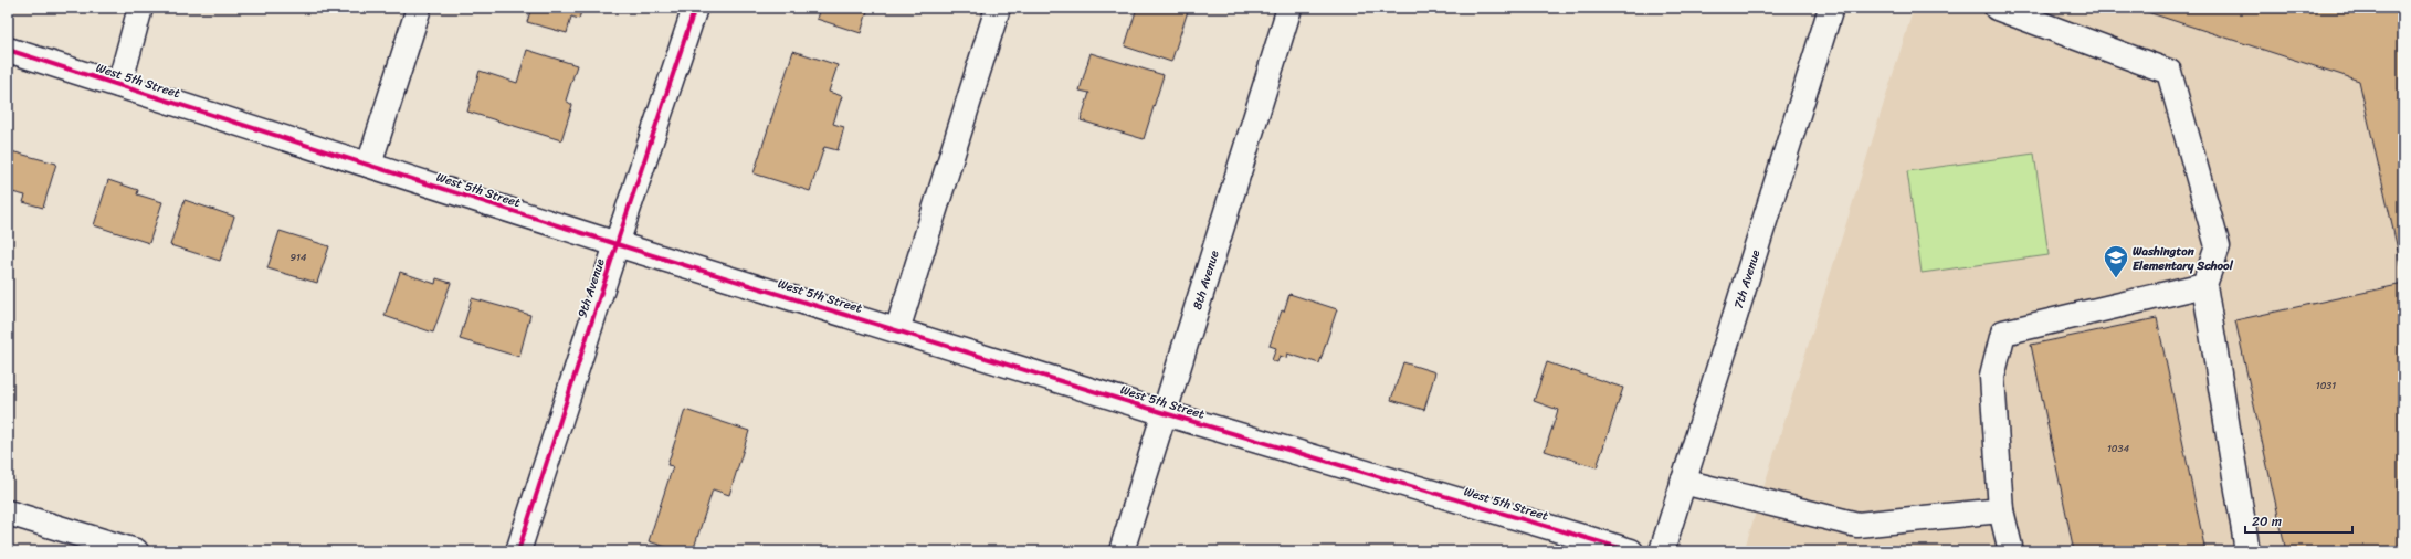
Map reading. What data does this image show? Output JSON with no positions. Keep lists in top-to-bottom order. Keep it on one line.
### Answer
{"streets":{"street":["West 5th Street","8th Avenue","7th Avenue","9th Avenue"]},"crossings":[["West 5th Street","8th Avenue"],["West 5th Street","9th Avenue"]],"places":{"school or university":["Washington Elementary School"]},"house_numbers":["914","1031","1034"],"scale_bar":"20 m"}
